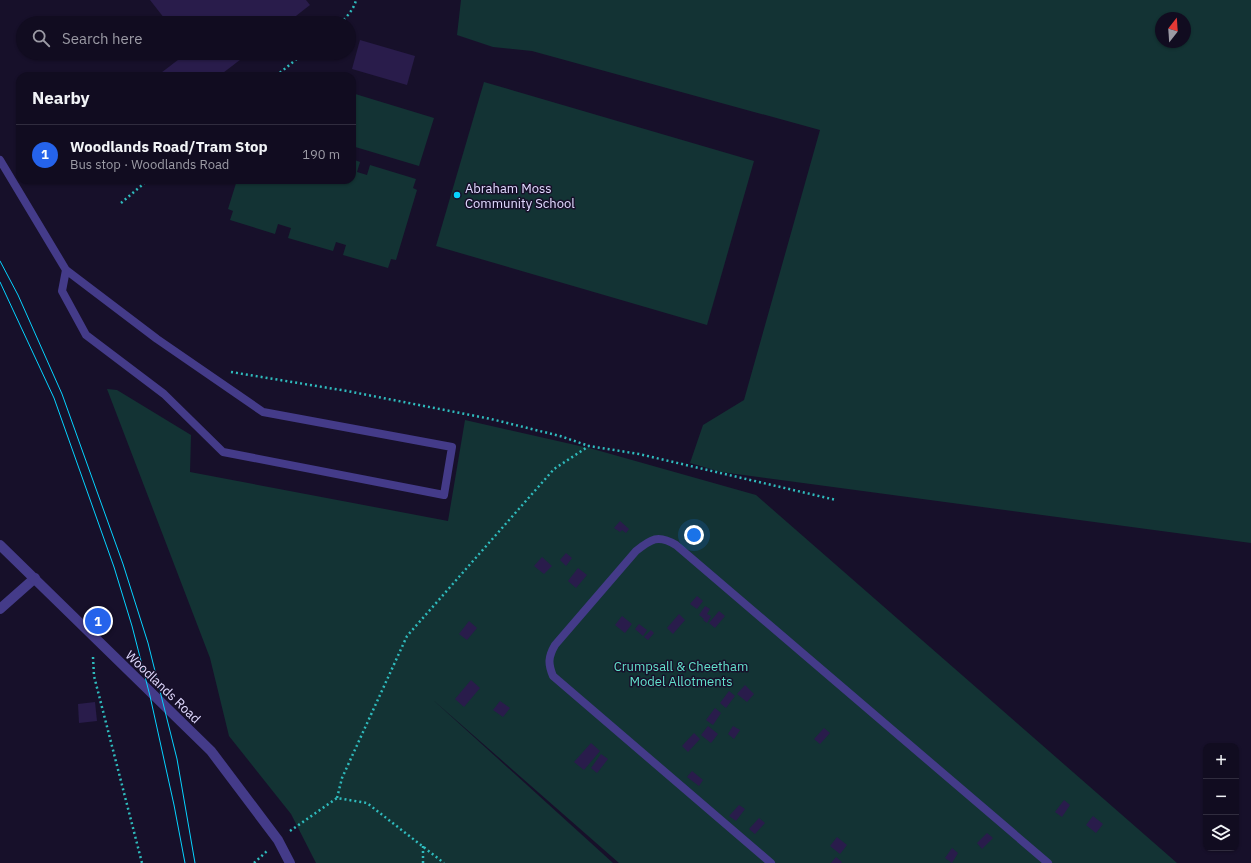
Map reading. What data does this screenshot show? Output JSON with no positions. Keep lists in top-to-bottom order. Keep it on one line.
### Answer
{"streets":{"street":["Woodlands Road"]},"parks":["Crumpsall & Cheetham Model Allotments"],"places":["Abraham Moss Community School"],"north":"top","page":{"search":"Search here","heading":"Nearby","list":[{"mark":"1","name":"Woodlands Road/Tram Stop","note":"Bus stop · Woodlands Road","value":"190 m"}],"pins":"1","map_buttons":["+","−"]}}
